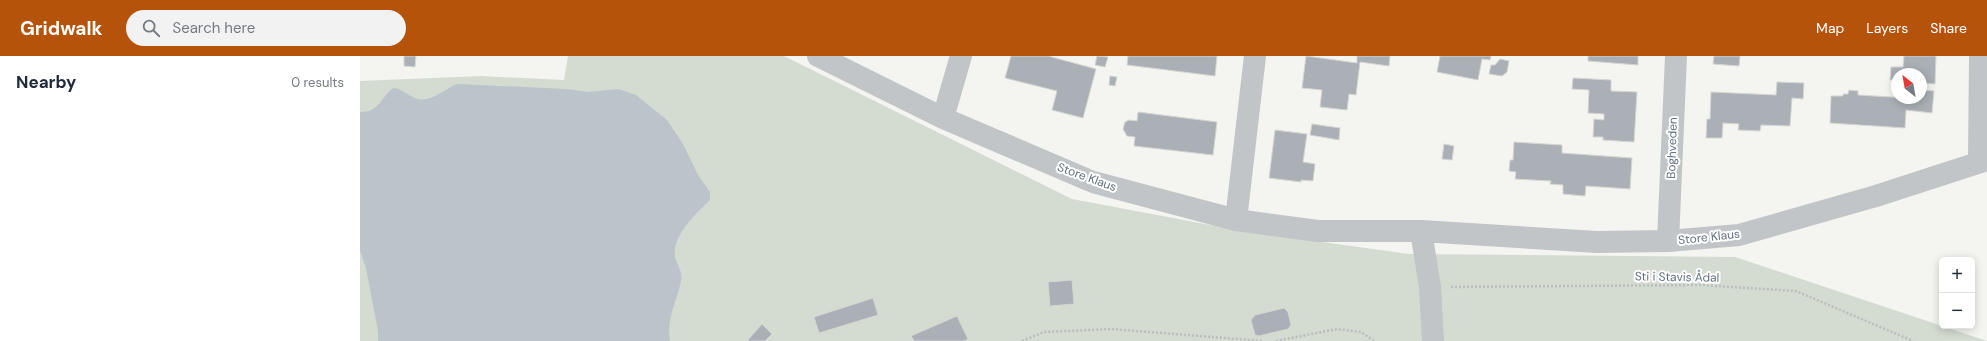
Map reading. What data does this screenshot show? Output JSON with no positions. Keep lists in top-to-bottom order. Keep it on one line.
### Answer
{"streets":{"street":["Boghveden","Store Klaus"],"path":["Sti i Stavis Ådal"]},"crossings":[["Boghveden","Store Klaus"]],"north":"top left","page":{"header":"Gridwalk","search":"Search here","nav":["Map","Layers","Share"],"heading":["Nearby","0 results"],"map_buttons":["+","−"]}}
